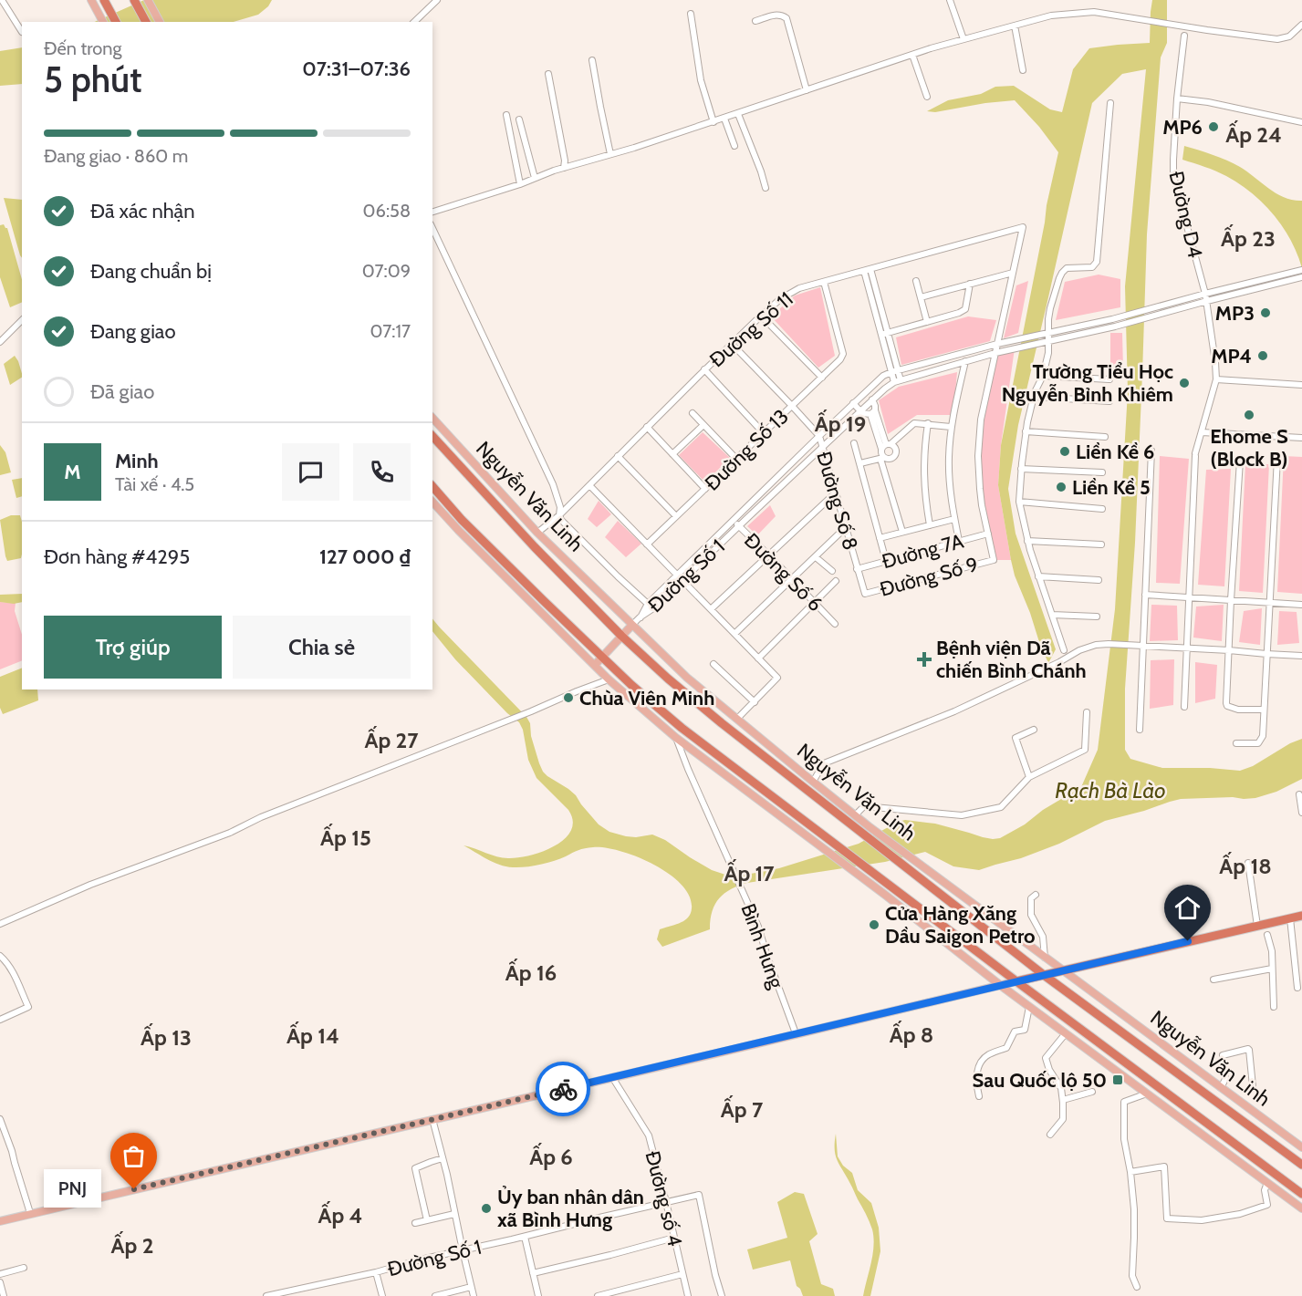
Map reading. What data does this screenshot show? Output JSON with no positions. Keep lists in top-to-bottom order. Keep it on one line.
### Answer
{"streets":{"highway":["Nguyễn Văn Linh"],"street":["Đường D4","Đường Số 11","Đường Số 13","Đường Số 8","Đường 7A","Đường Số 6","Đường Số 1","Đường Số 9","Bình Hưng","Đường số 4"]},"crossings":[["Đường D4","Đường Số 1"],["Đường Số 11","Đường Số 13"],["Đường Số 11","Nguyễn Văn Linh"],["Đường Số 11","Đường Số 8"],["Đường Số 13","Đường Số 8"],["Nguyễn Văn Linh","Đường Số 1"],["Đường Số 8","Đường 7A"],["Đường Số 8","Đường Số 1"],["Đường Số 8","Đường Số 9"],["Đường 7A","Đường Số 9"],["Đường Số 6","Đường Số 1"],["Đường Số 1","Đường số 4"]],"districts":["Ấp 24","Ấp 23","Ấp 19","Ấp 27","Ấp 15","Ấp 18","Ấp 17","Ấp 16","Ấp 8","Ấp 14","Ấp 13","Ấp 7","Ấp 6","Ấp 4","Ấp 2"],"water":["Rạch Bà Lào"],"places":{"other":["MP6","MP3","MP4","Trường Tiểu Học Nguyễn Bỉnh Khiêm","Ehome S (Block B)","Liền Kề 6","Liền Kề 5","Chùa Viên Minh","Cửa Hàng Xăng Dầu Saigon Petro","PNJ","Ủy ban nhân dân xã Bình Hưng"],"health":["Bệnh viện Dã chiến Bình Chánh"],"transit":["Sau Quốc lộ 50"]},"page":{"heading":["5 phút","Đến trong","07:31–07:36"],"panel":["Minh","Tài xế · 4.5","Đơn hàng #4295","127 000 ₫"],"bar":"Đang giao · 860 m","list":[["Đã xác nhận","06:58"],["Đang chuẩn bị","07:09"],["Đang giao","07:17"],"Đã giao"],"round":"M","buttons":["Trợ giúp","Chia sẻ"],"bubble":"PNJ"}}
